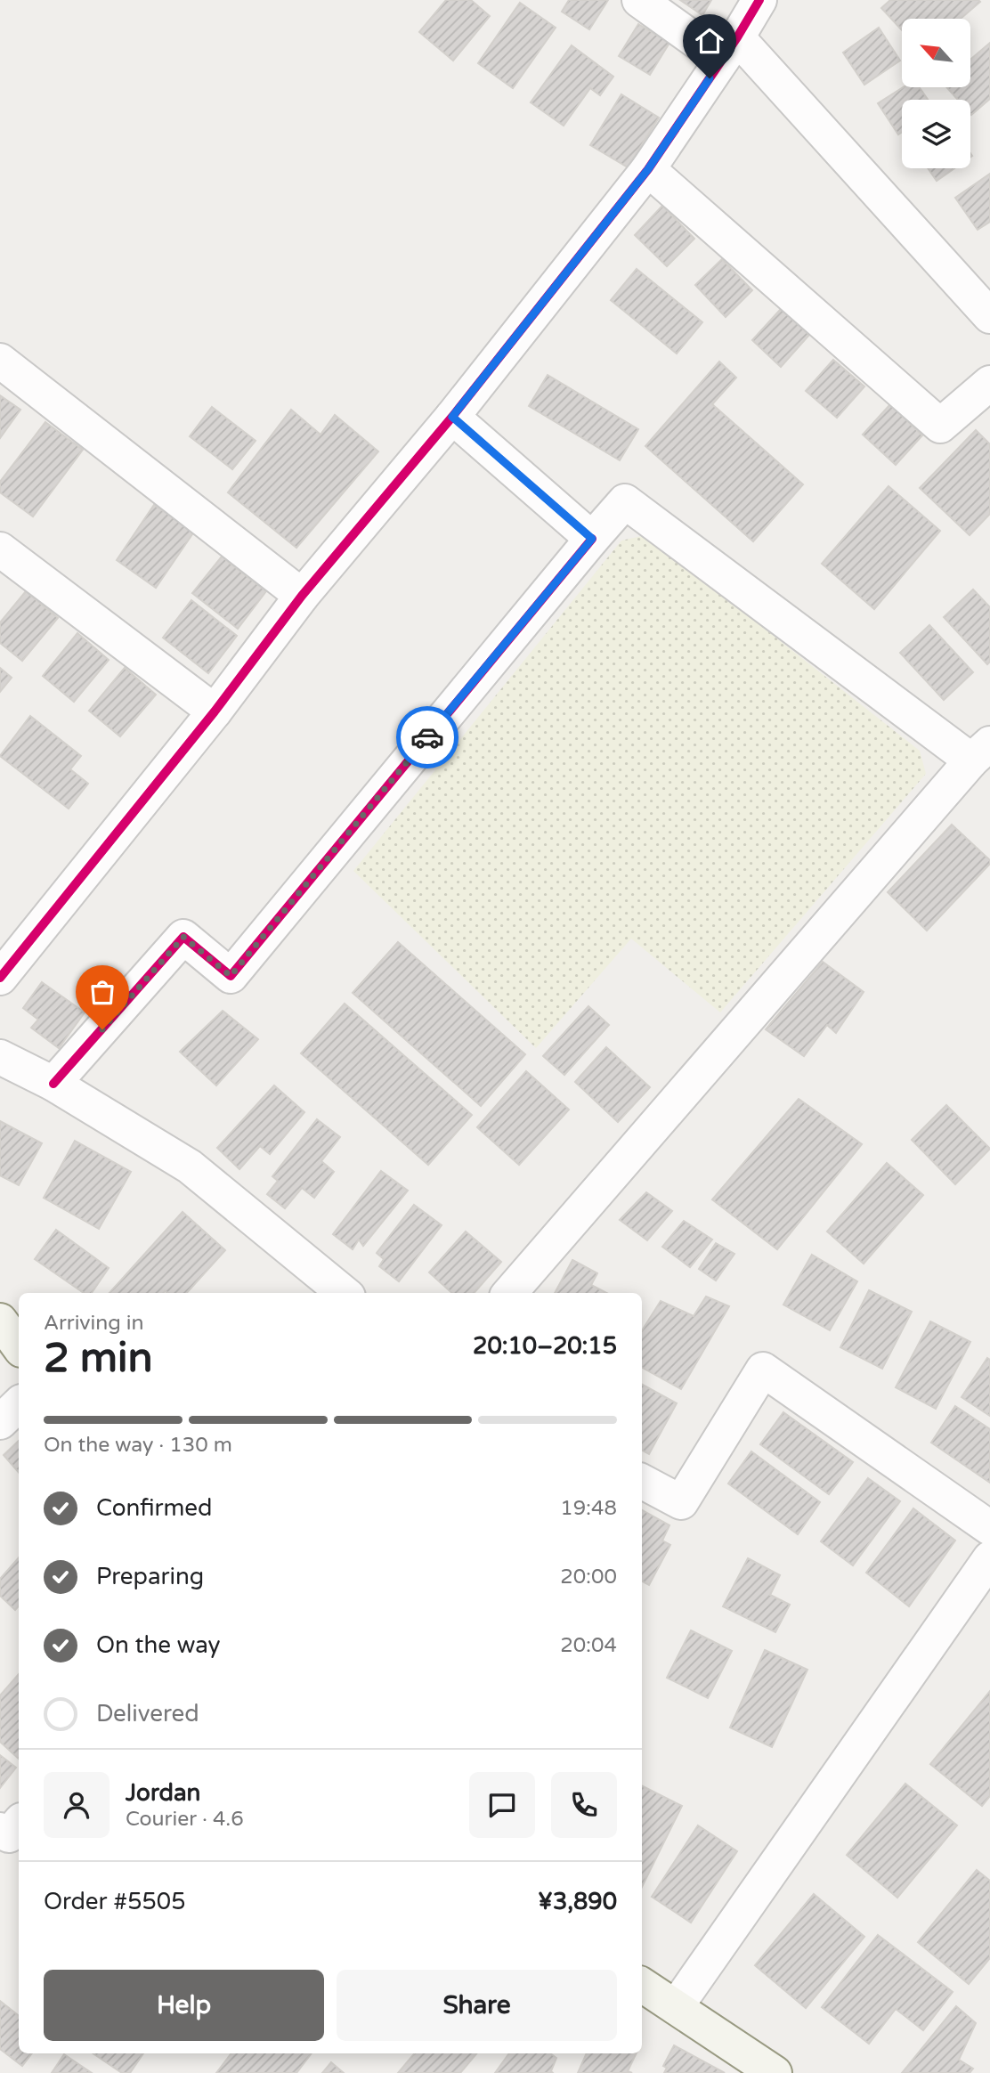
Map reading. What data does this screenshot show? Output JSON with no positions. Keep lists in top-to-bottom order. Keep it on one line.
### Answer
{"north":"top left","page":{"heading":["2 min","Arriving in","20:10–20:15"],"panel":["Jordan","Courier · 4.6","Order #5505","¥3,890"],"bar":"On the way · 130 m","list":[["Confirmed","19:48"],["Preparing","20:00"],["On the way","20:04"],"Delivered"],"buttons":["Help","Share"]}}
